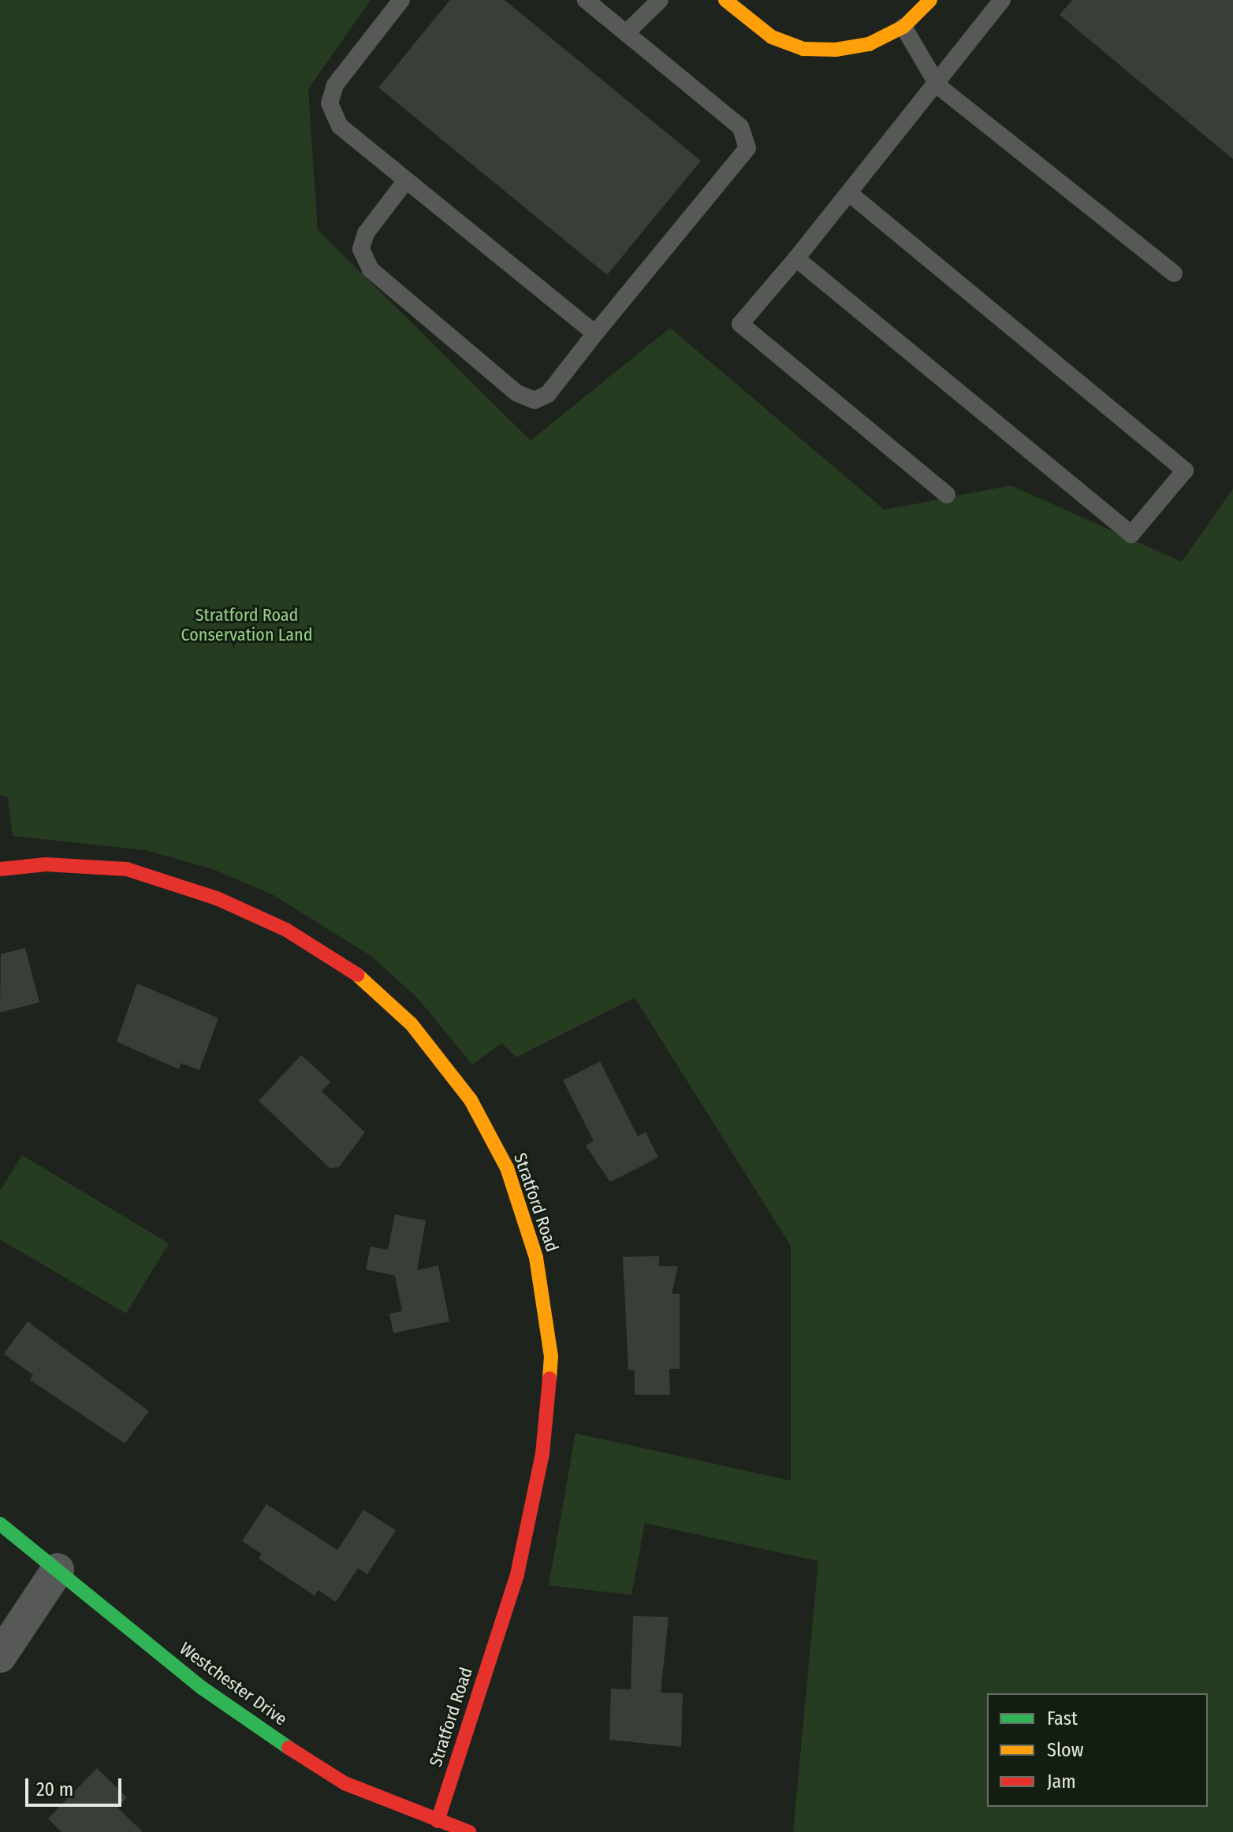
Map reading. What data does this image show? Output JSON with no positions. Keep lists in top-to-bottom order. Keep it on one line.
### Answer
{"streets":{"street":["Stratford Road","Westchester Drive"]},"crossings":[["Stratford Road","Westchester Drive"]],"parks":["Stratford Road Conservation Land"],"legend":["Fast","Slow","Jam"],"scale_bar":"20 m"}
